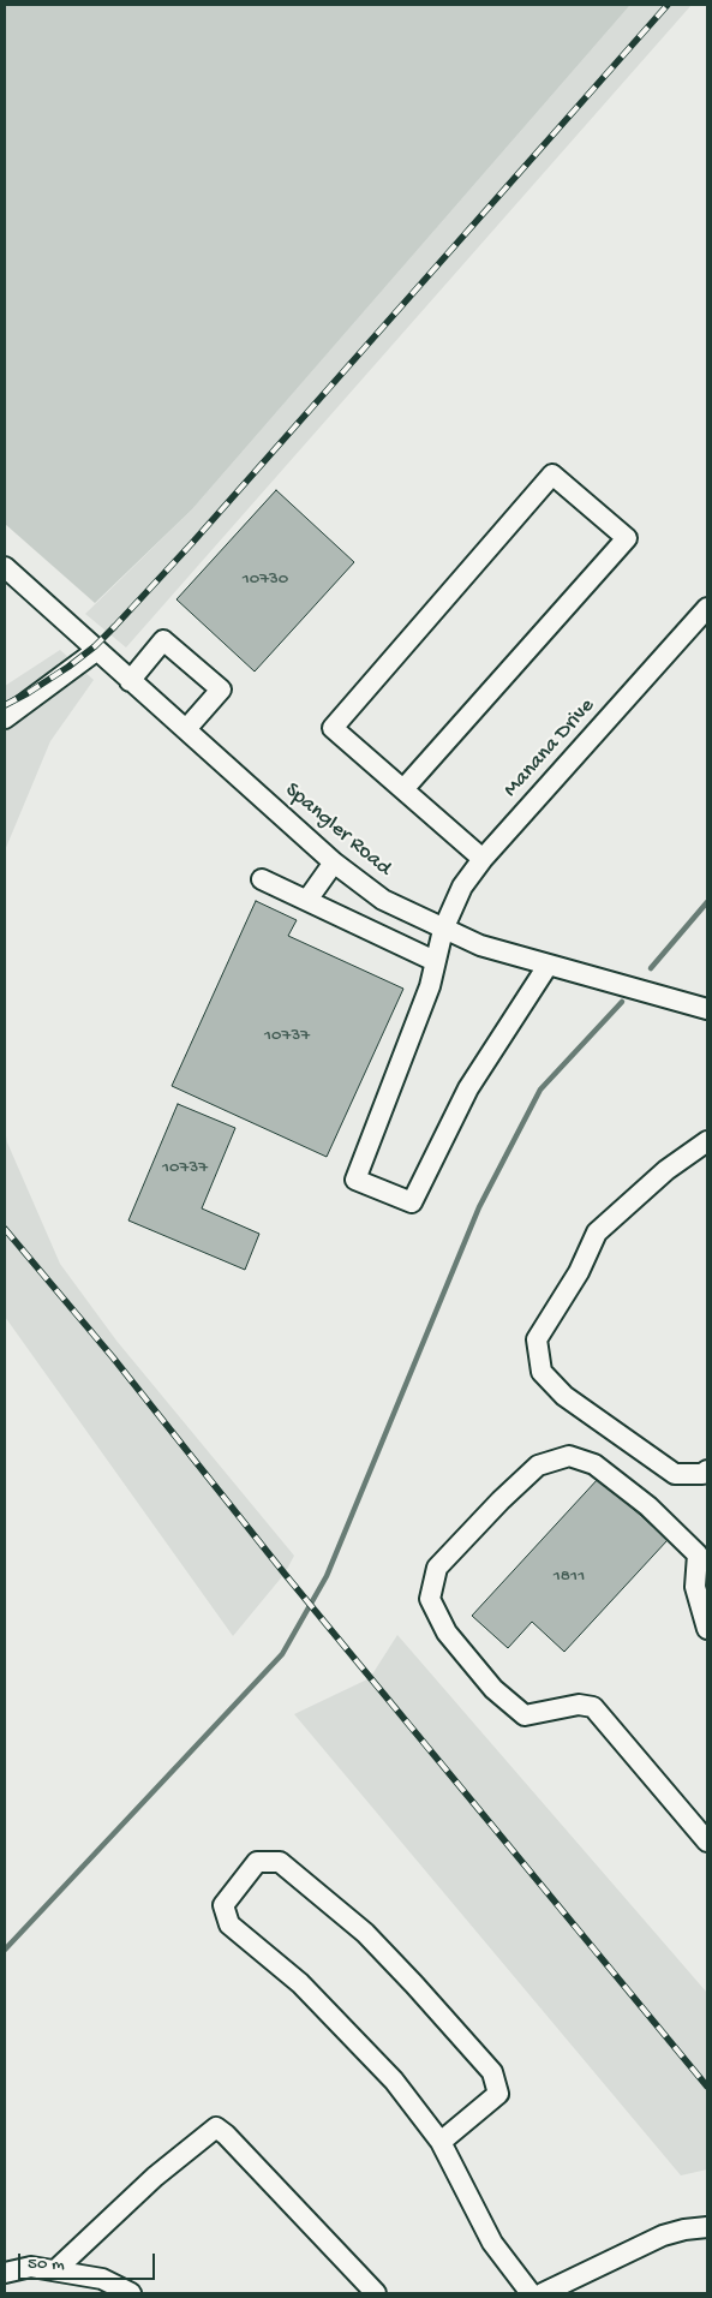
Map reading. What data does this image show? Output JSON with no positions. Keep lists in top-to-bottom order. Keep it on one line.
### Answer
{"streets":{"street":["Manana Drive","Spangler Road"]},"crossings":[["Manana Drive","Spangler Road"]],"house_numbers":["10730","10737","10737","1811"],"scale_bar":"50 m"}
